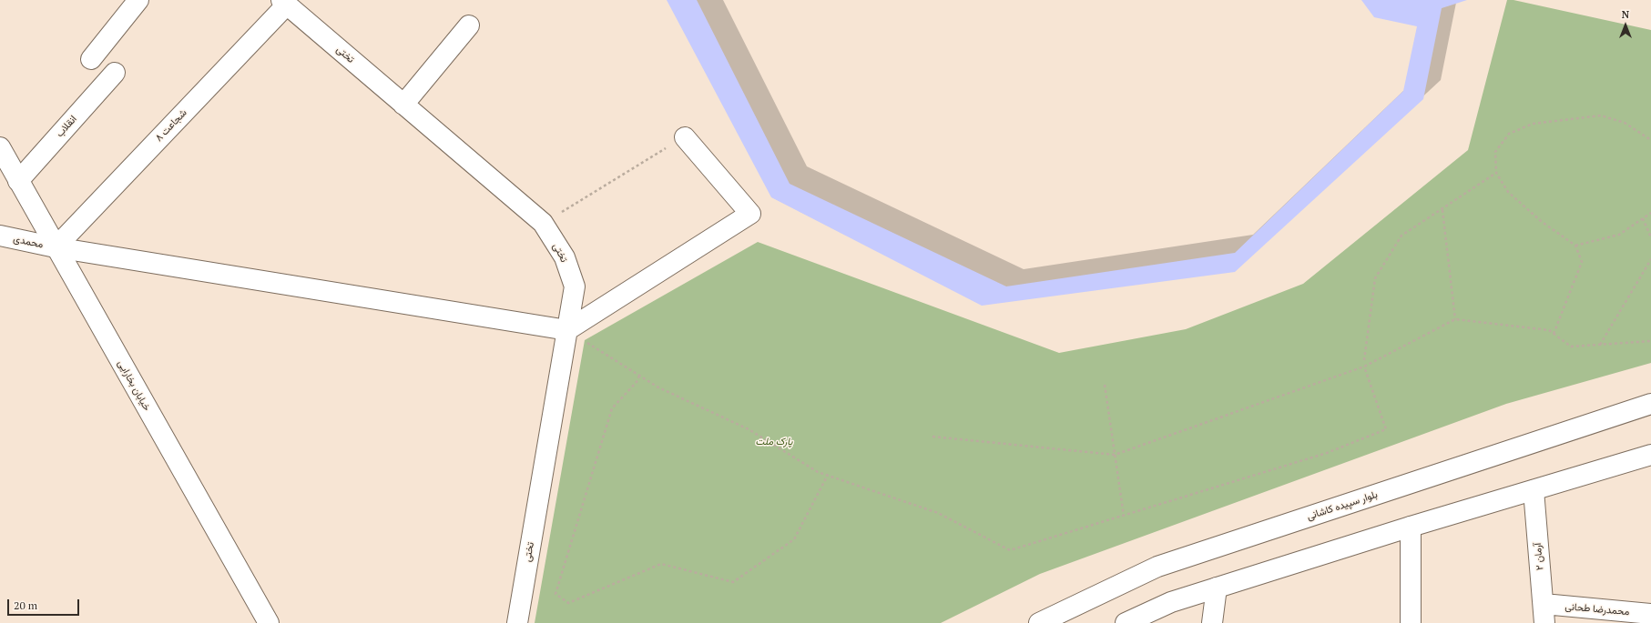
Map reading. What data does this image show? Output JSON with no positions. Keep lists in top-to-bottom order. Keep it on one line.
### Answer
{"streets":{"street":["تختی","شجاعت ۸","انقلاب","محمدی","خیابان بخارایی","بلوار سپیده کاشانی","آرمان ۲","محمدرضا طحانی"]},"crossings":[["تختی","شجاعت ۸"],["تختی","محمدی"],["شجاعت ۸","محمدی"],["شجاعت ۸","خیابان بخارایی"],["انقلاب","خیابان بخارایی"],["محمدی","خیابان بخارایی"],["آرمان ۲","محمدرضا طحانی"]],"parks":["پارک ملت"],"scale_bar":"20 m","north":"top"}
